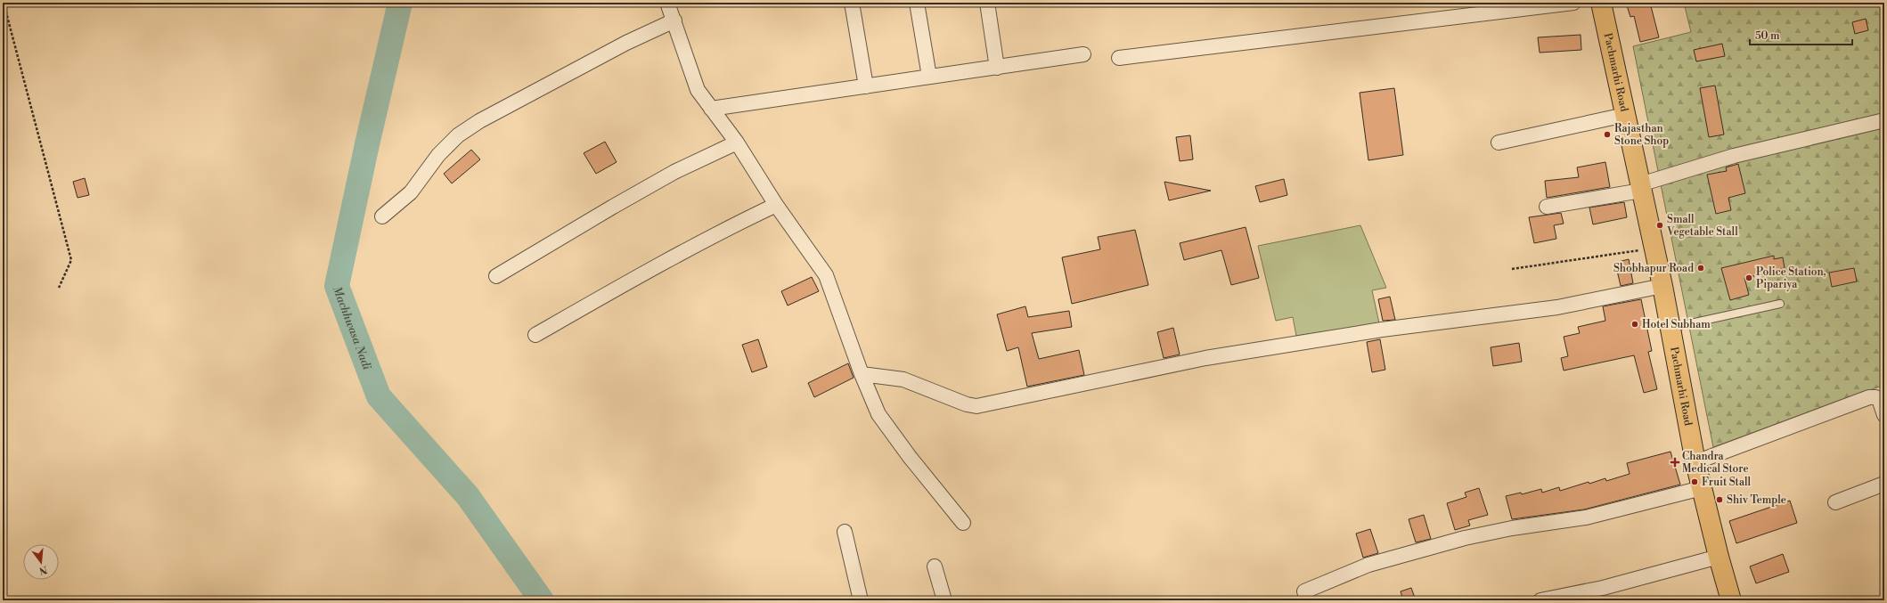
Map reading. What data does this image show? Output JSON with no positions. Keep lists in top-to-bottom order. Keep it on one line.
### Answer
{"streets":{"main road":["Pachmarhi Road"]},"water":["Machhwasa Nadi"],"places":{"other":["Rajasthan Stone Shop","Small Vegetable Stall","Shobhapur Road","Police Station, Pipariya","Hotel Subham","Fruit Stall","Shiv Temple"],"health":["Chandra Medical Store"]},"scale_bar":"50 m","north":"bottom"}
